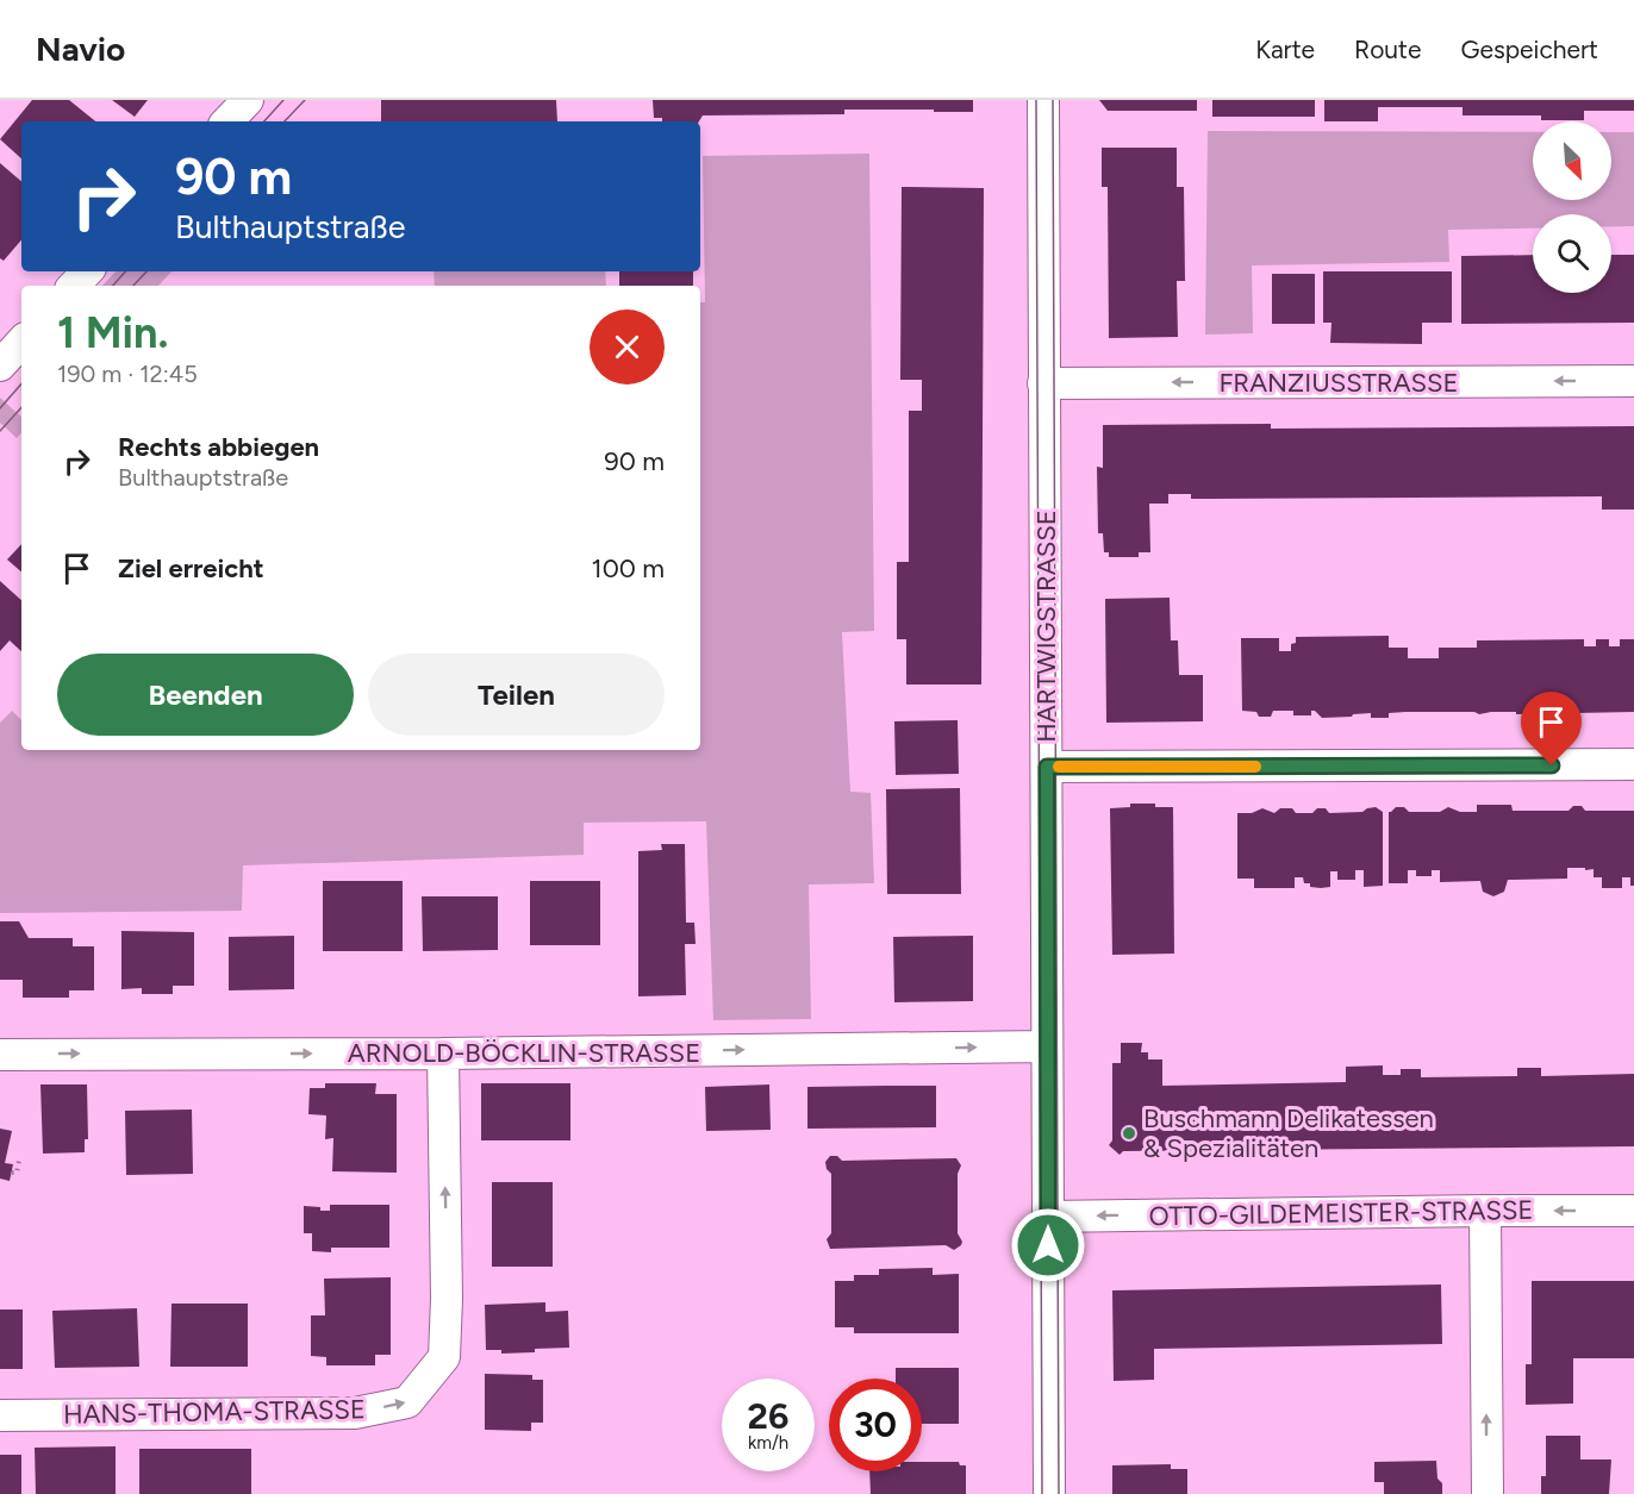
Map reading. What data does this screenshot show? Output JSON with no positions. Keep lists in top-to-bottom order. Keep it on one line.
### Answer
{"streets":{"street":["FRANZIUSSTRASSE","HARTWIGSTRASSE","ARNOLD-BÖCKLIN-STRASSE","OTTO-GILDEMEISTER-STRASSE","HANS-THOMA-STRASSE"]},"crossings":[["FRANZIUSSTRASSE","HARTWIGSTRASSE"],["HARTWIGSTRASSE","ARNOLD-BÖCKLIN-STRASSE"],["HARTWIGSTRASSE","OTTO-GILDEMEISTER-STRASSE"],["ARNOLD-BÖCKLIN-STRASSE","HANS-THOMA-STRASSE"]],"one_way":["FRANZIUSSTRASSE","ARNOLD-BÖCKLIN-STRASSE","OTTO-GILDEMEISTER-STRASSE"],"places":["Buschmann Delikatessen & Spezialitäten"],"north":"bottom right","page":{"header":"Navio","nav":["Karte","Route","Gespeichert"],"turn":["90 m","Bulthauptstraße"],"heading":["1 Min.","190 m · 12:45"],"list":[{"name":"Rechts abbiegen","note":"Bulthauptstraße","value":"90 m"},{"name":"Ziel erreicht","value":"100 m"}],"buttons":["Beenden","Teilen"],"speed":"26 km/h","limit":"30"}}
